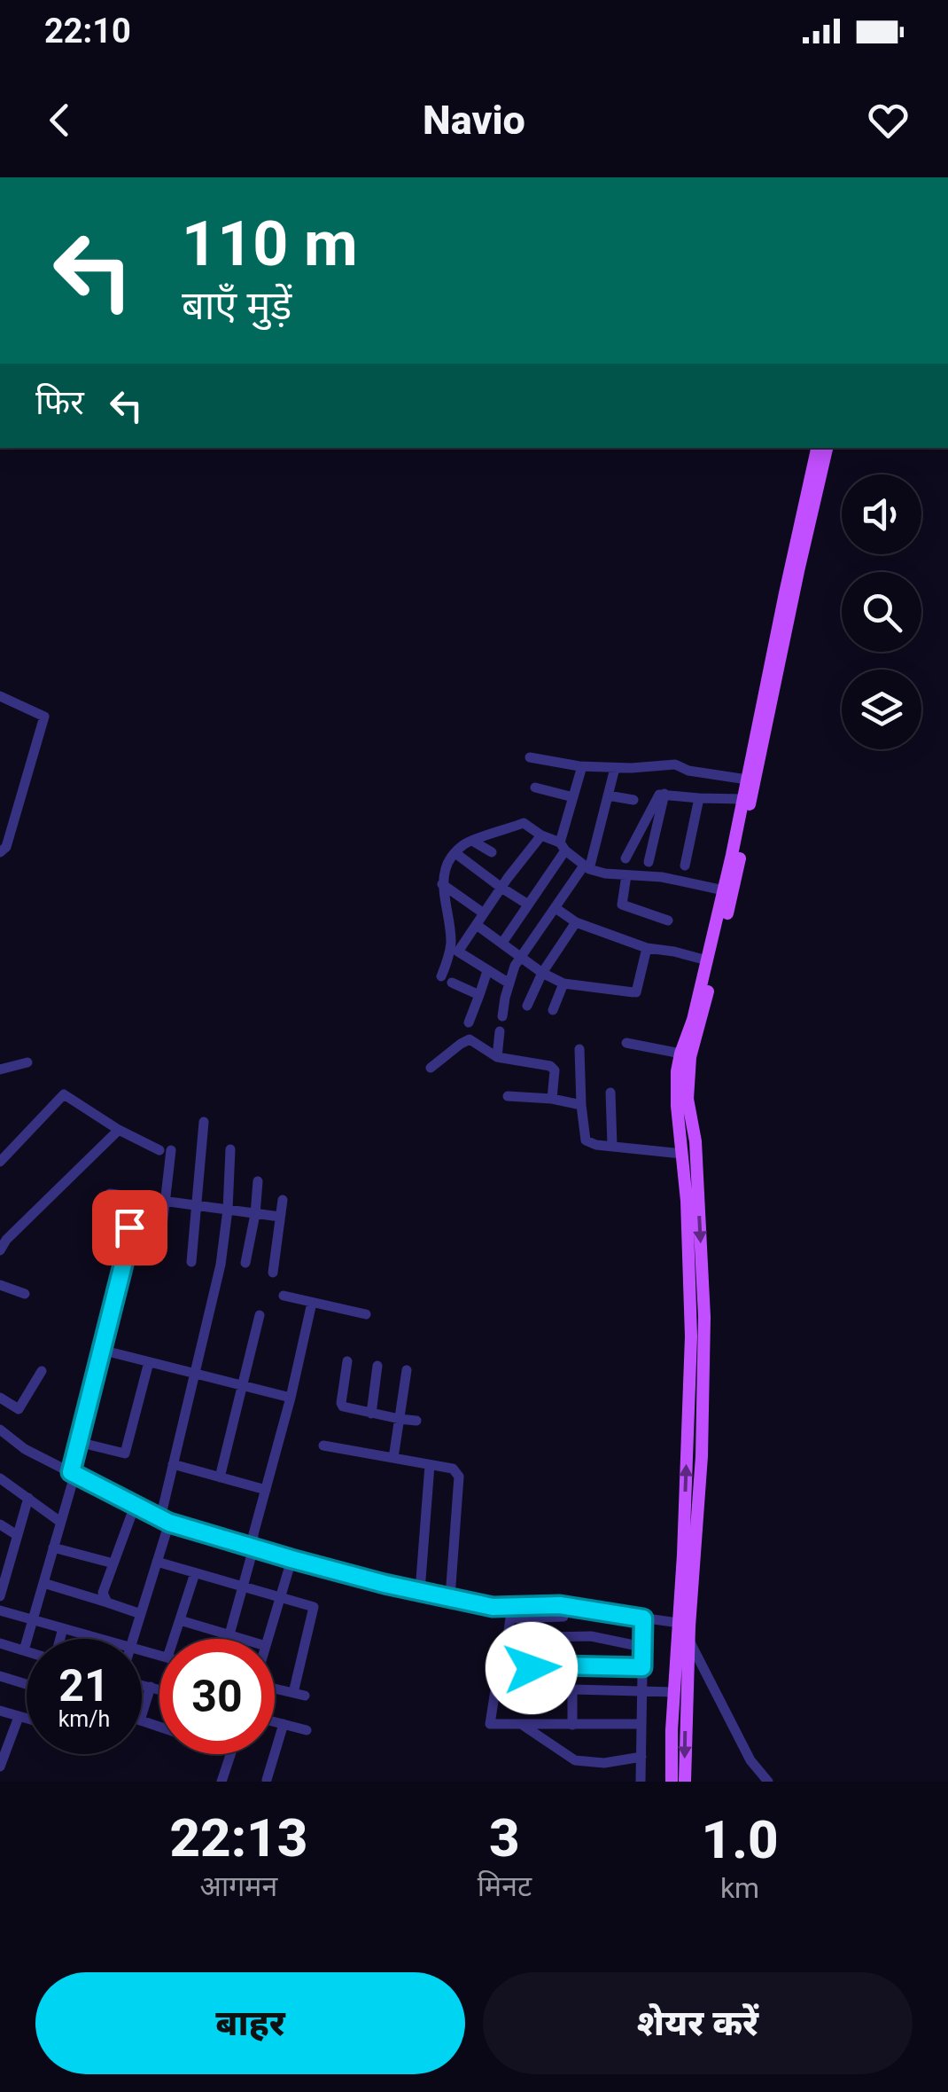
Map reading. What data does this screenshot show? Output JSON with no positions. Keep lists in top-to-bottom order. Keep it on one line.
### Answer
{"page":{"status":"22:10","header":"Navio","turn":["110 m","बाएँ मुड़ें"],"then":"फिर","speed":"21 km/h","limit":"30","eta":["22:13","आगमन","3","मिनट","1.0","km"],"buttons":["बाहर","शेयर करें"]}}
